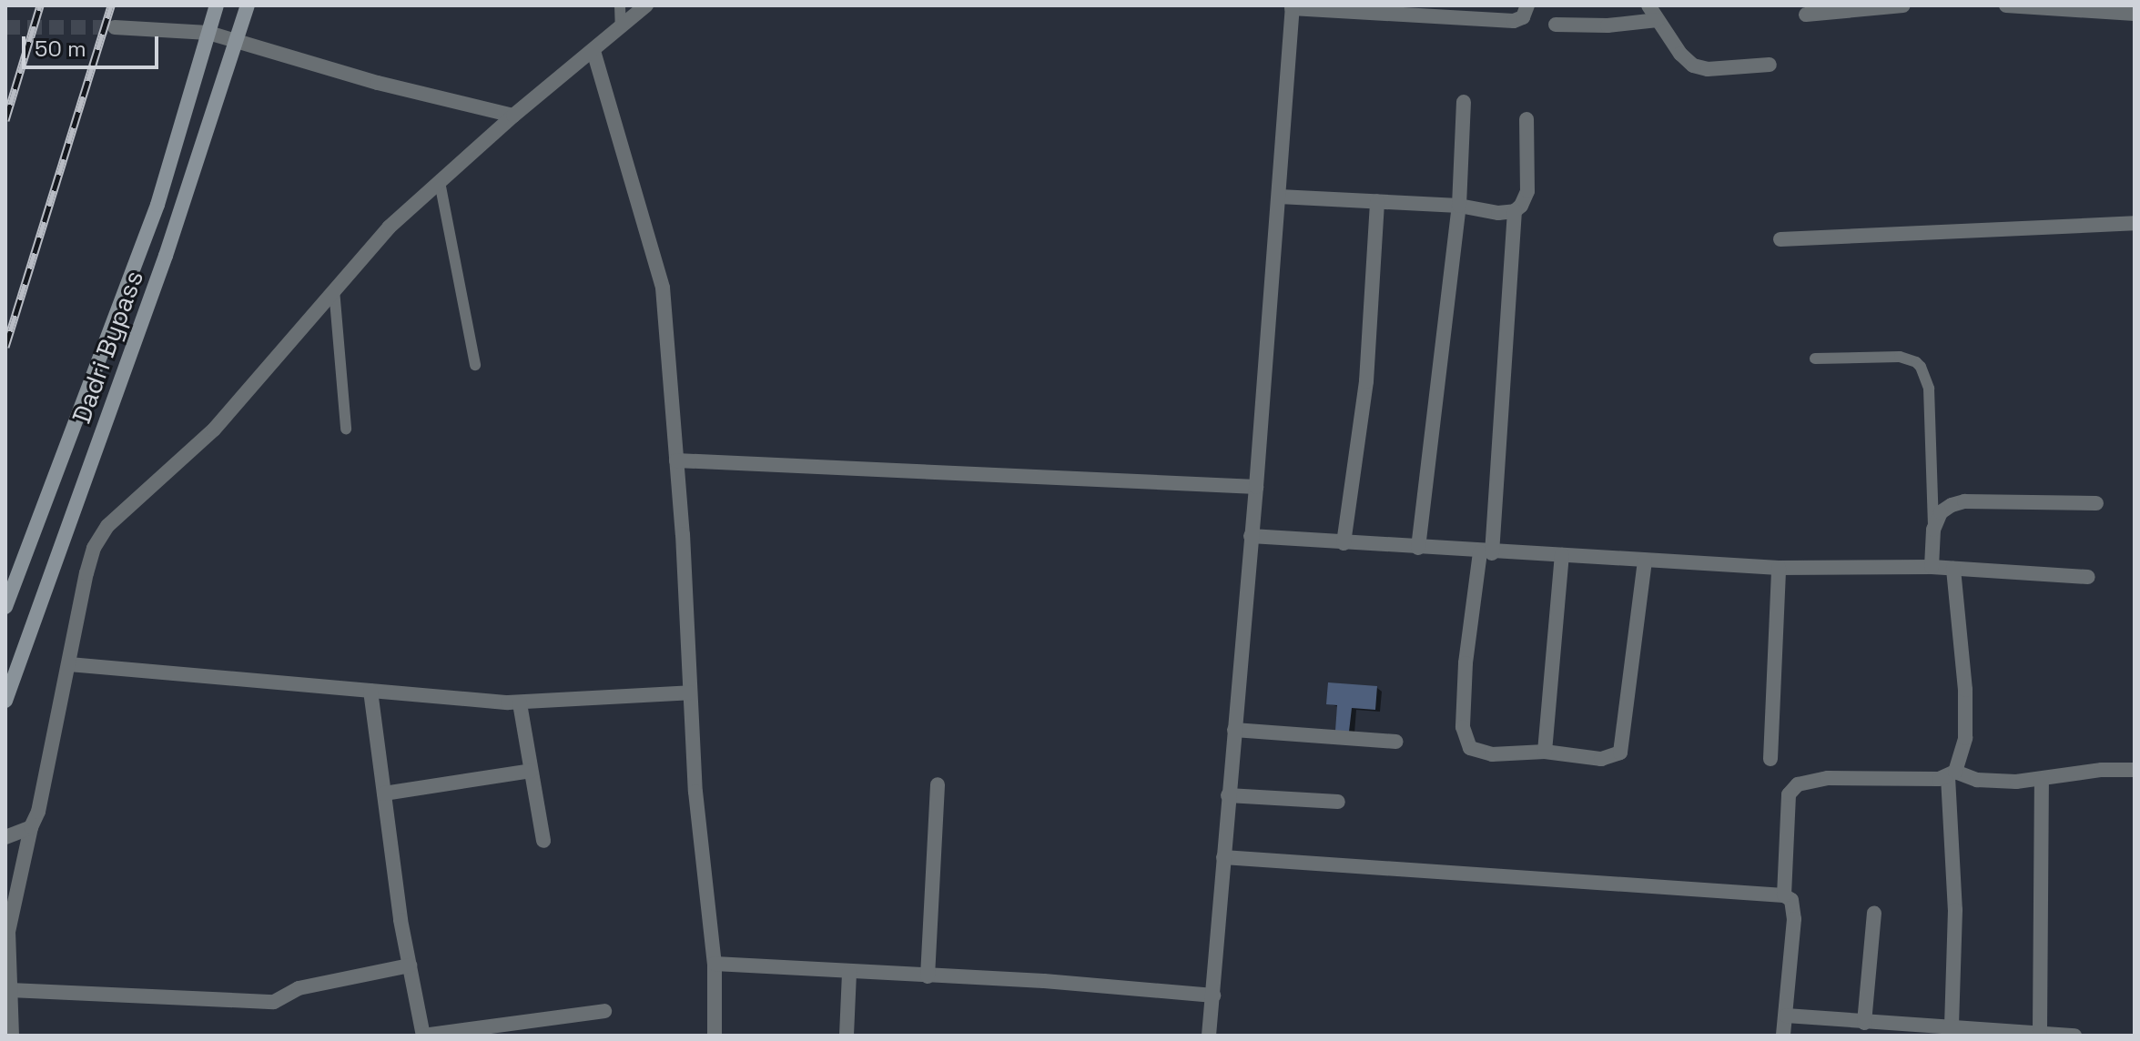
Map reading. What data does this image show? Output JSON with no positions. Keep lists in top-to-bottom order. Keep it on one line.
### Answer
{"streets":{"main road":["Dadri Bypass"]},"scale_bar":"50 m"}
